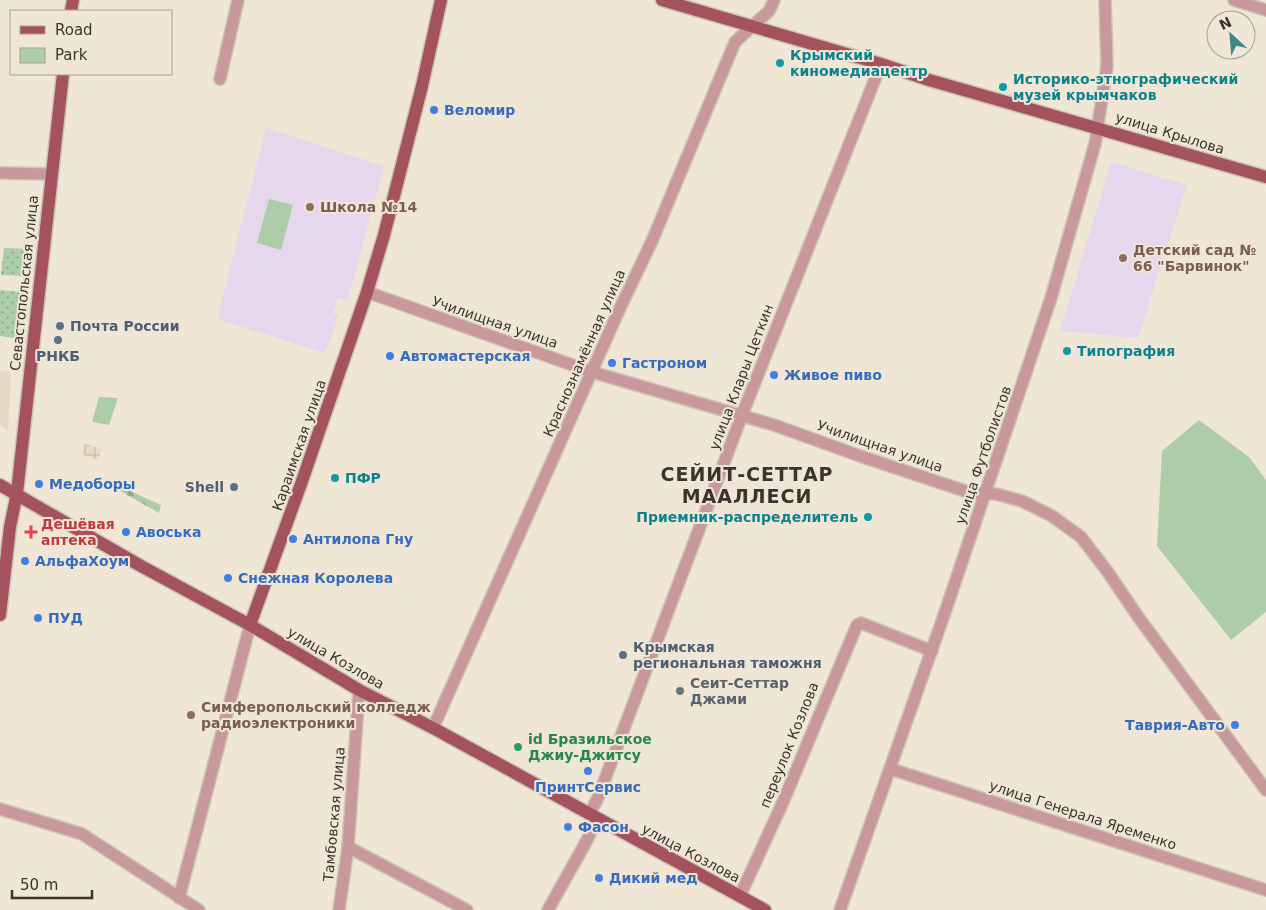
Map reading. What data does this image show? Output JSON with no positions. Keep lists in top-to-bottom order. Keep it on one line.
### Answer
{"streets":{"main road":["улица Крылова","Севастопольская улица","Караимская улица","улица Козлова"],"street":["Училищная улица","Краснознамённая улица","улица Клары Цеткин","улица Футболистов","переулок Козлова","Тамбовская улица","улица Генерала Яременко"]},"crossings":[["улица Крылова","Краснознамённая улица"],["улица Крылова","улица Клары Цеткин"],["улица Крылова","улица Футболистов"],["Севастопольская улица","улица Козлова"],["Училищная улица","Краснознамённая улица"],["Училищная улица","улица Клары Цеткин"],["Училищная улица","Караимская улица"],["Училищная улица","улица Футболистов"],["Краснознамённая улица","улица Козлова"],["улица Клары Цеткин","улица Козлова"],["Караимская улица","улица Козлова"],["улица Футболистов","переулок Козлова"],["улица Футболистов","улица Генерала Яременко"],["улица Козлова","переулок Козлова"],["улица Козлова","Тамбовская улица"]],"districts":["СЕЙИТ-СЕТТАР МААЛЛЕСИ"],"places":{"other":["Крымский киномедиацентр","Историко-этнографический музей крымчаков","Веломир","Школа №14","Детский сад № 66 \"Барвинок\"","Почта России","РНКБ","Типография","Автомастерская","Гастроном","Живое пиво","ПФР","Медоборы","Shell","Приемник-распределитель","Авоська","Антилопа Гну","АльфаХоум","Снежная Королева","ПУД","Крымская региональная таможня","Сеит-Сеттар Джами","Симферопольский колледж радиоэлектроники","Таврия-Авто","id Бразильское Джиу-Джитсу","ПринтСервис","Фасон","Дикий мед"],"health":["Дешёвая аптека"]},"legend":["Road","Park"],"scale_bar":"50 m","north":"top left"}
